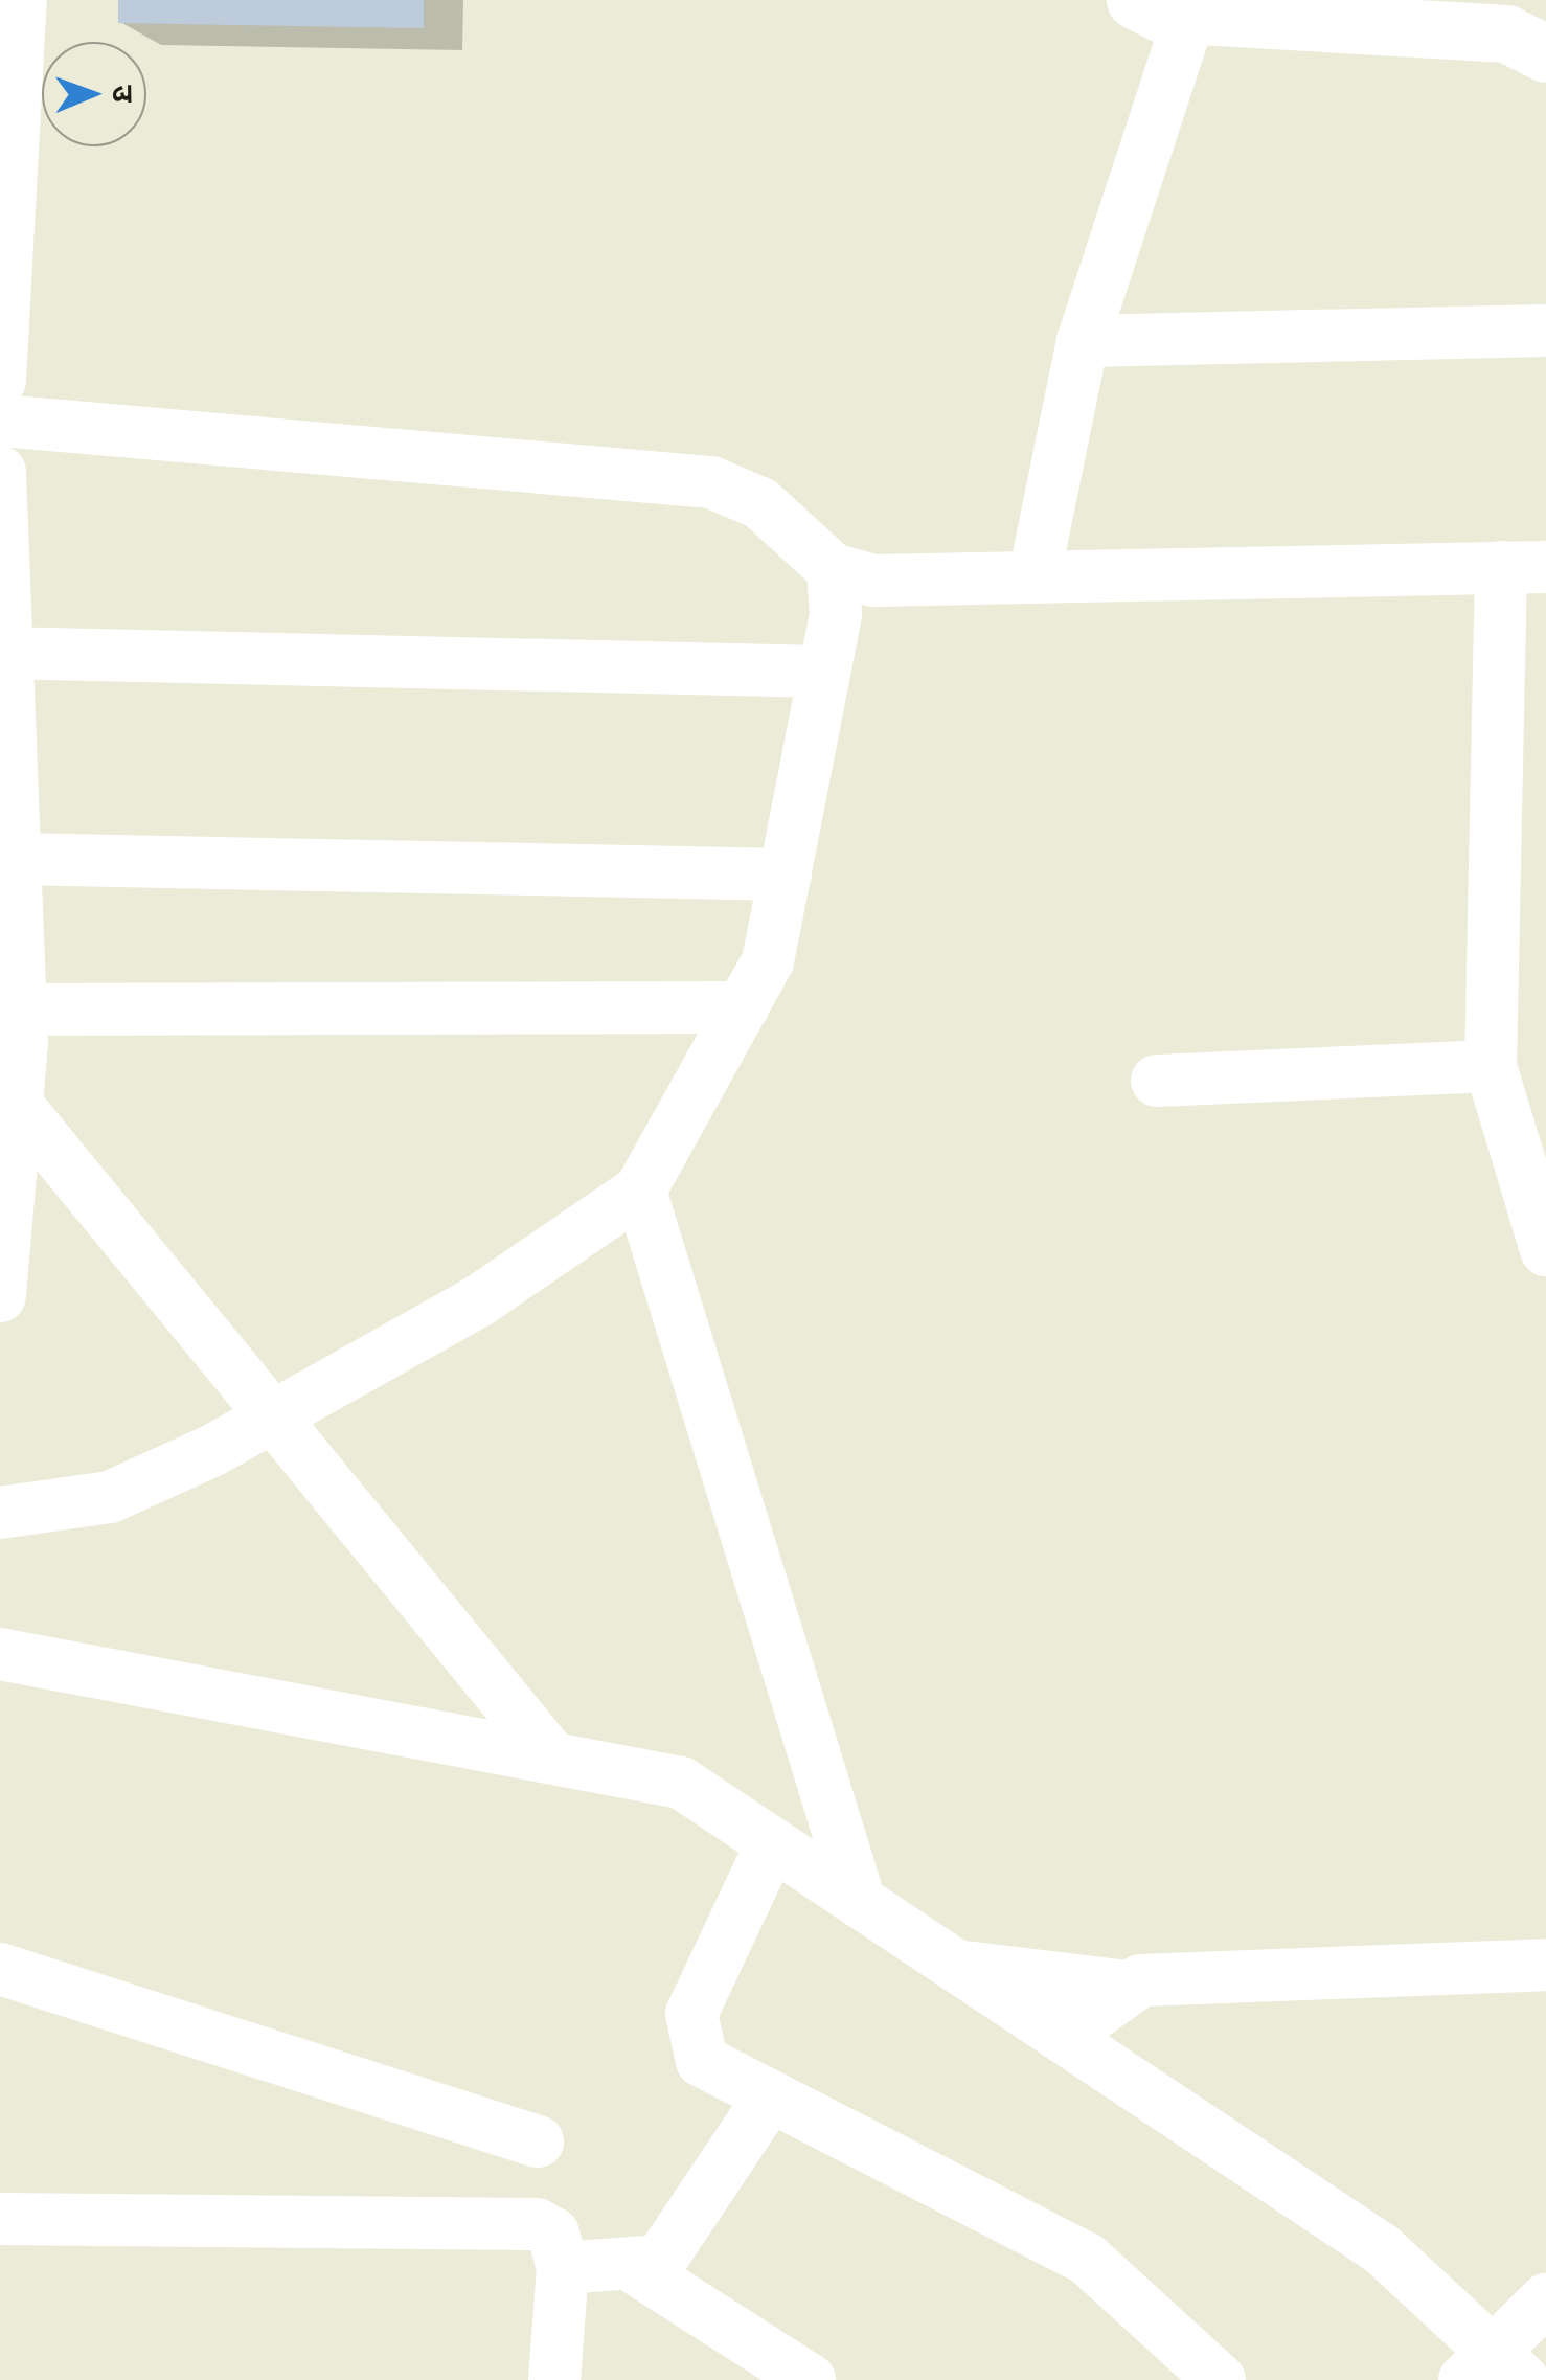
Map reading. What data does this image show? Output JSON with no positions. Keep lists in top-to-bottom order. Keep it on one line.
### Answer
{"north":"right"}
